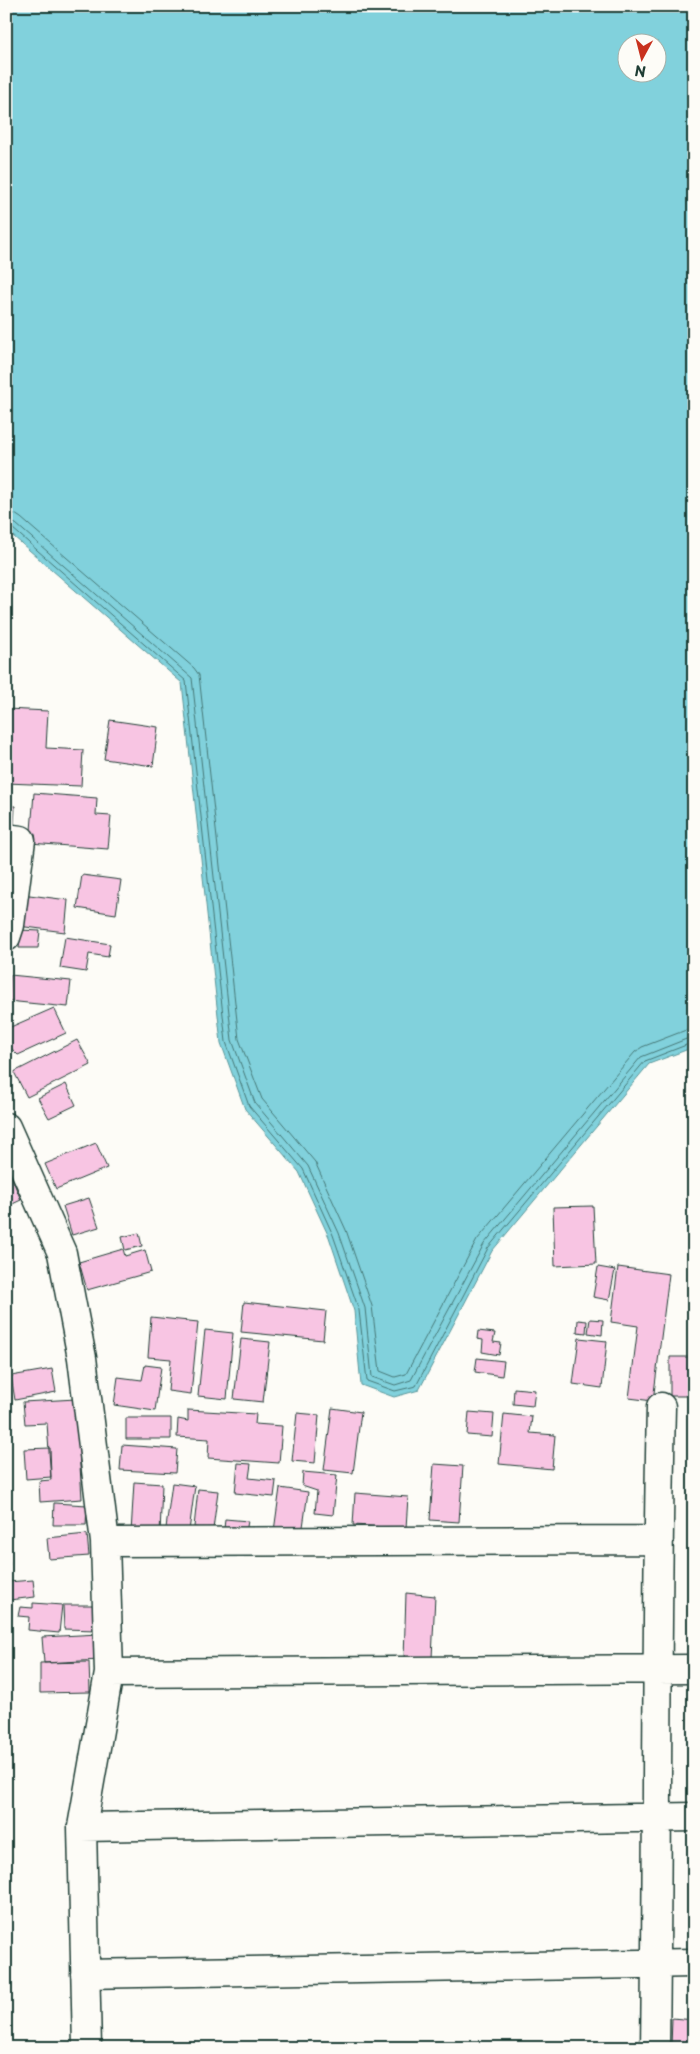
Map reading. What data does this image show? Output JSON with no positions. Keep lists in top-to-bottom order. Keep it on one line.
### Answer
{"north":"bottom"}
